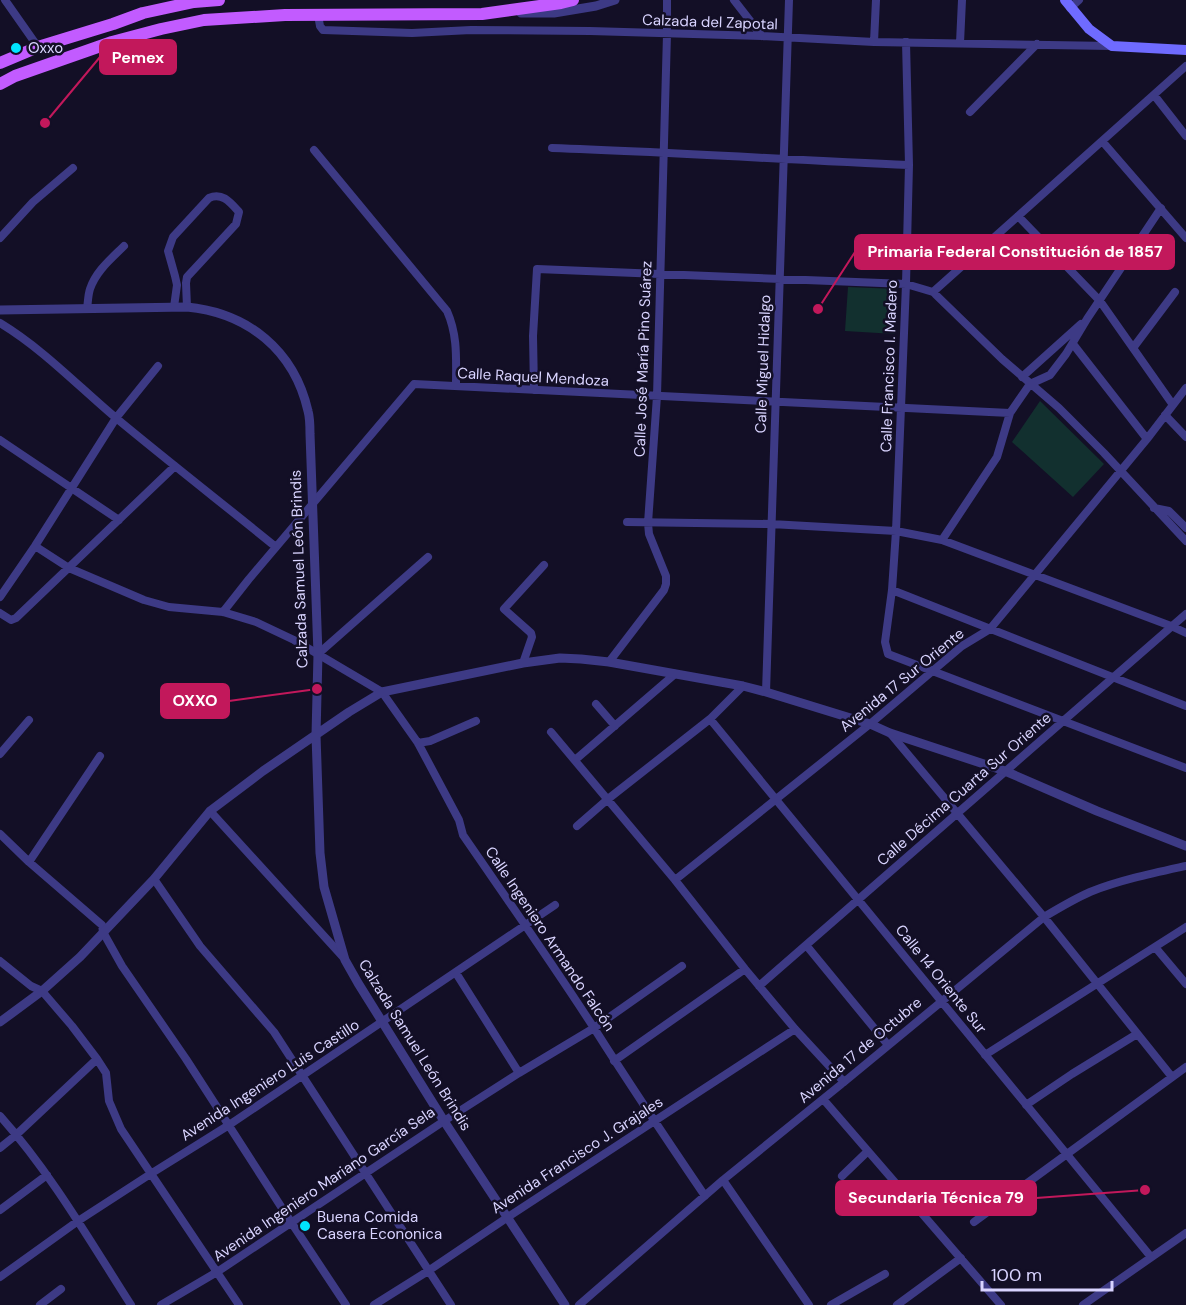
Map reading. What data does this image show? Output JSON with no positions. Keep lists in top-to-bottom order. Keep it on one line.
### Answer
{"streets":{"street":["Calzada del Zapotal","Calle José María Pino Suárez","Calle Miguel Hidalgo","Calle Francisco I. Madero","Calle Raquel Mendoza","Calzada Samuel León Brindis","Avenida 17 Sur Oriente","Calle Décima Cuarta Sur Oriente","Calle Ingeniero Armando Falcón","Calle 14 Oriente Sur","Avenida 17 de Octubre","Avenida Ingeniero Luis Castillo","Avenida Francisco J. Grajales","Avenida Ingeniero Mariano García Sela"]},"crossings":[["Calzada del Zapotal","Calle José María Pino Suárez"],["Calzada del Zapotal","Calle Miguel Hidalgo"],["Calzada del Zapotal","Calle Francisco I. Madero"],["Calle José María Pino Suárez","Calle Raquel Mendoza"],["Calle Miguel Hidalgo","Calle Raquel Mendoza"],["Calle Francisco I. Madero","Calle Raquel Mendoza"],["Calle Francisco I. Madero","Avenida 17 Sur Oriente"],["Calle Raquel Mendoza","Calzada Samuel León Brindis"],["Calzada Samuel León Brindis","Avenida Ingeniero Luis Castillo"],["Calzada Samuel León Brindis","Avenida Francisco J. Grajales"],["Calzada Samuel León Brindis","Avenida Ingeniero Mariano García Sela"],["Avenida 17 Sur Oriente","Calle 14 Oriente Sur"],["Calle Décima Cuarta Sur Oriente","Calle 14 Oriente Sur"],["Calle Ingeniero Armando Falcón","Avenida 17 de Octubre"],["Calle Ingeniero Armando Falcón","Avenida Ingeniero Luis Castillo"],["Calle Ingeniero Armando Falcón","Avenida Francisco J. Grajales"],["Calle Ingeniero Armando Falcón","Avenida Ingeniero Mariano García Sela"],["Calle 14 Oriente Sur","Avenida 17 de Octubre"]],"places":["Oxxo","Pemex","Primaria Federal Constitución de 1857","OXXO","Secundaria Técnica 79","Buena Comida Casera Econonica"],"scale_bar":"100 m"}
